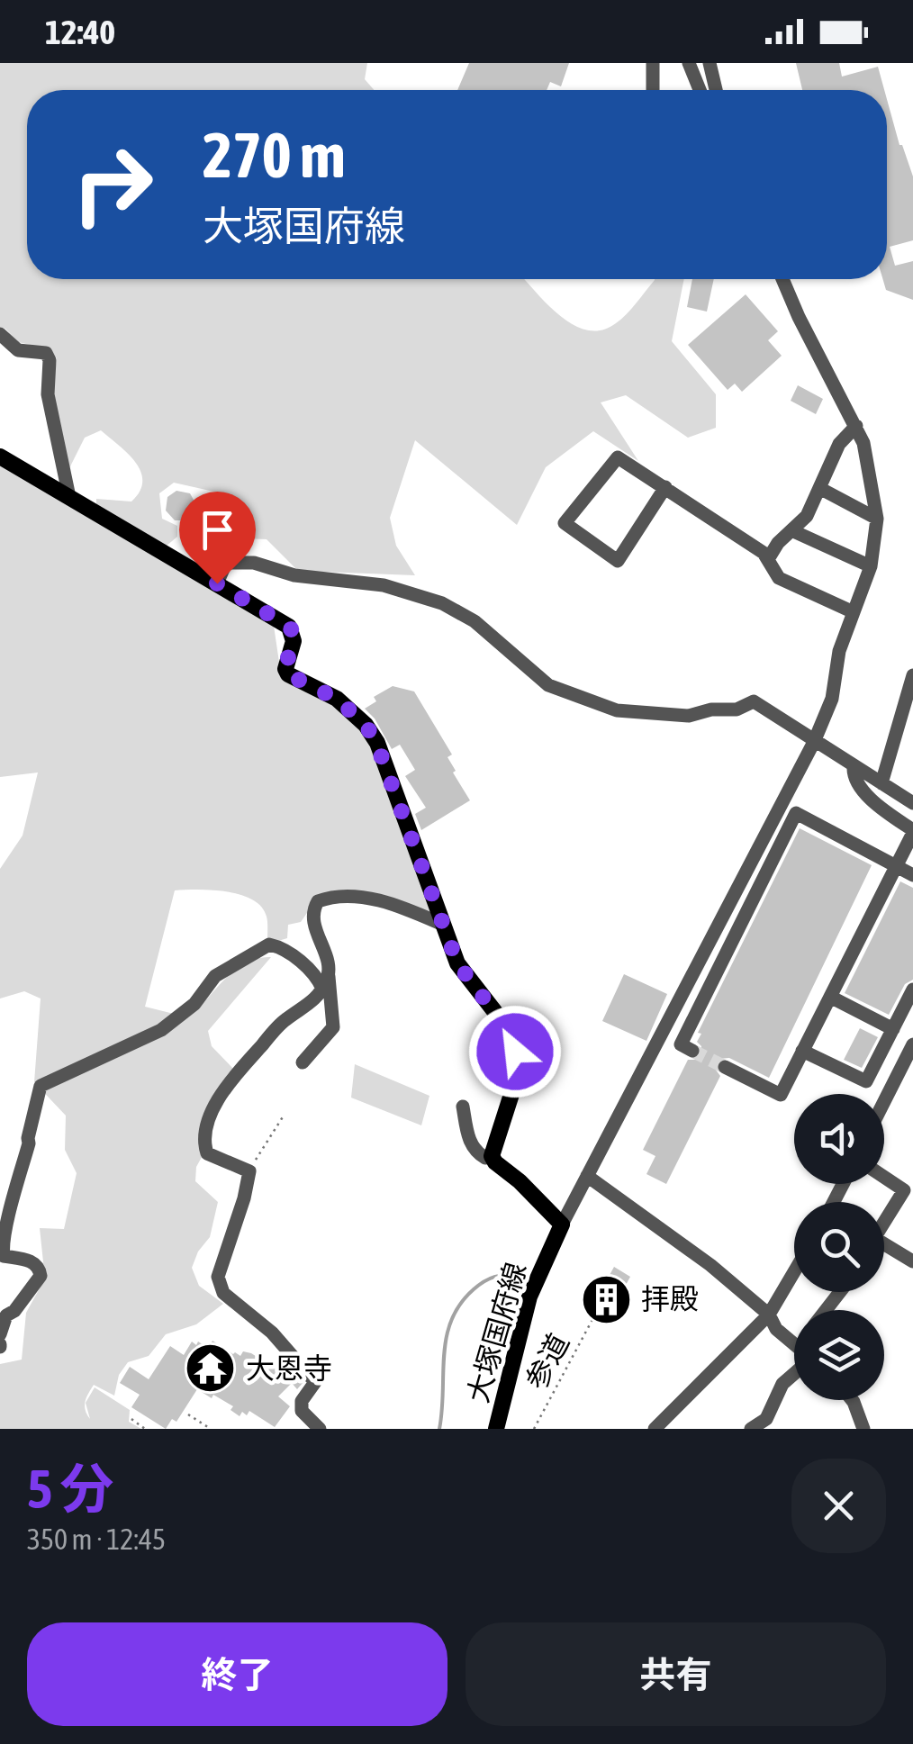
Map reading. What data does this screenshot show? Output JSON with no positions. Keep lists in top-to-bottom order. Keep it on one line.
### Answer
{"streets":{"main road":["大塚国府線"],"path":["参道"]},"places":{"building":["拝殿"],"temple":["大恩寺"]},"page":{"status":"12:40","turn":["270 m","大塚国府線"],"heading":["5 分","350 m · 12:45"],"buttons":["終了","共有"]}}
